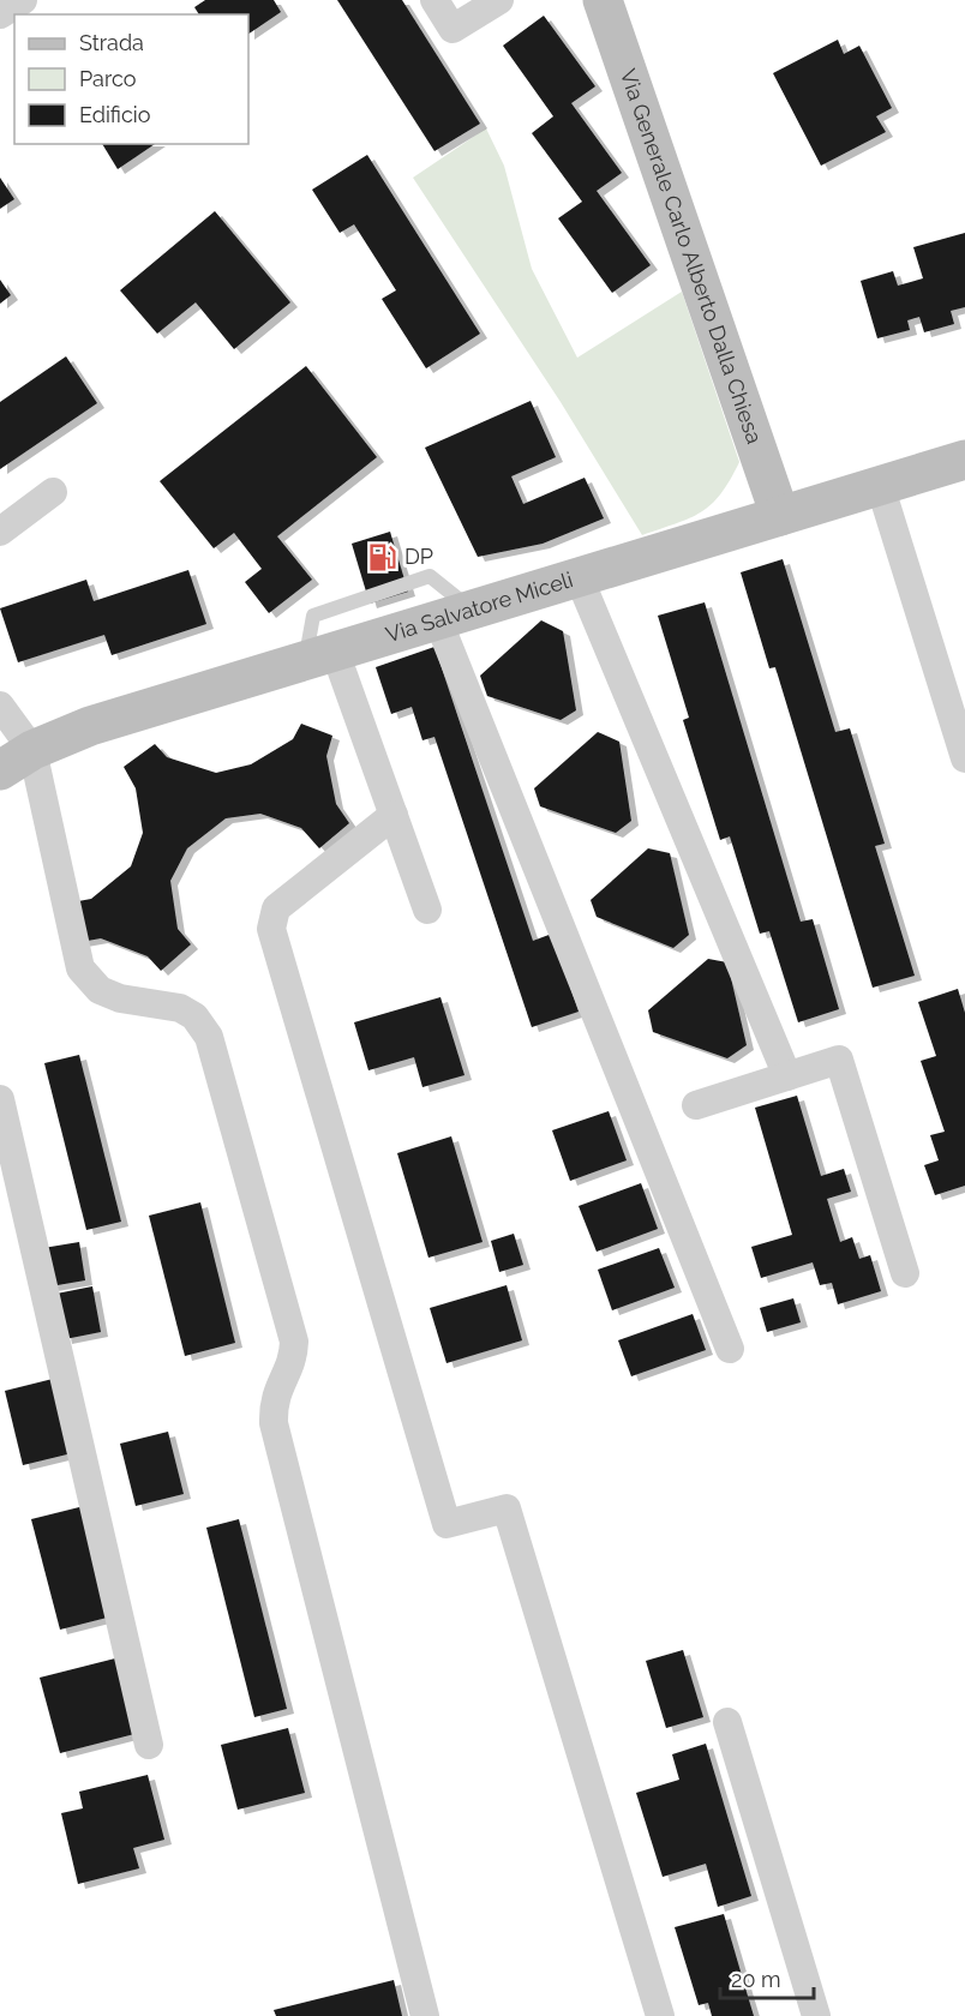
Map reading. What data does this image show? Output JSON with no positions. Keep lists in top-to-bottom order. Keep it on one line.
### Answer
{"streets":{"street":["Via Generale Carlo Alberto Dalla Chiesa","Via Salvatore Miceli"]},"crossings":[["Via Generale Carlo Alberto Dalla Chiesa","Via Salvatore Miceli"]],"places":{"fuel station":["DP"]},"legend":["Strada","Parco","Edificio"],"scale_bar":"20 m"}
